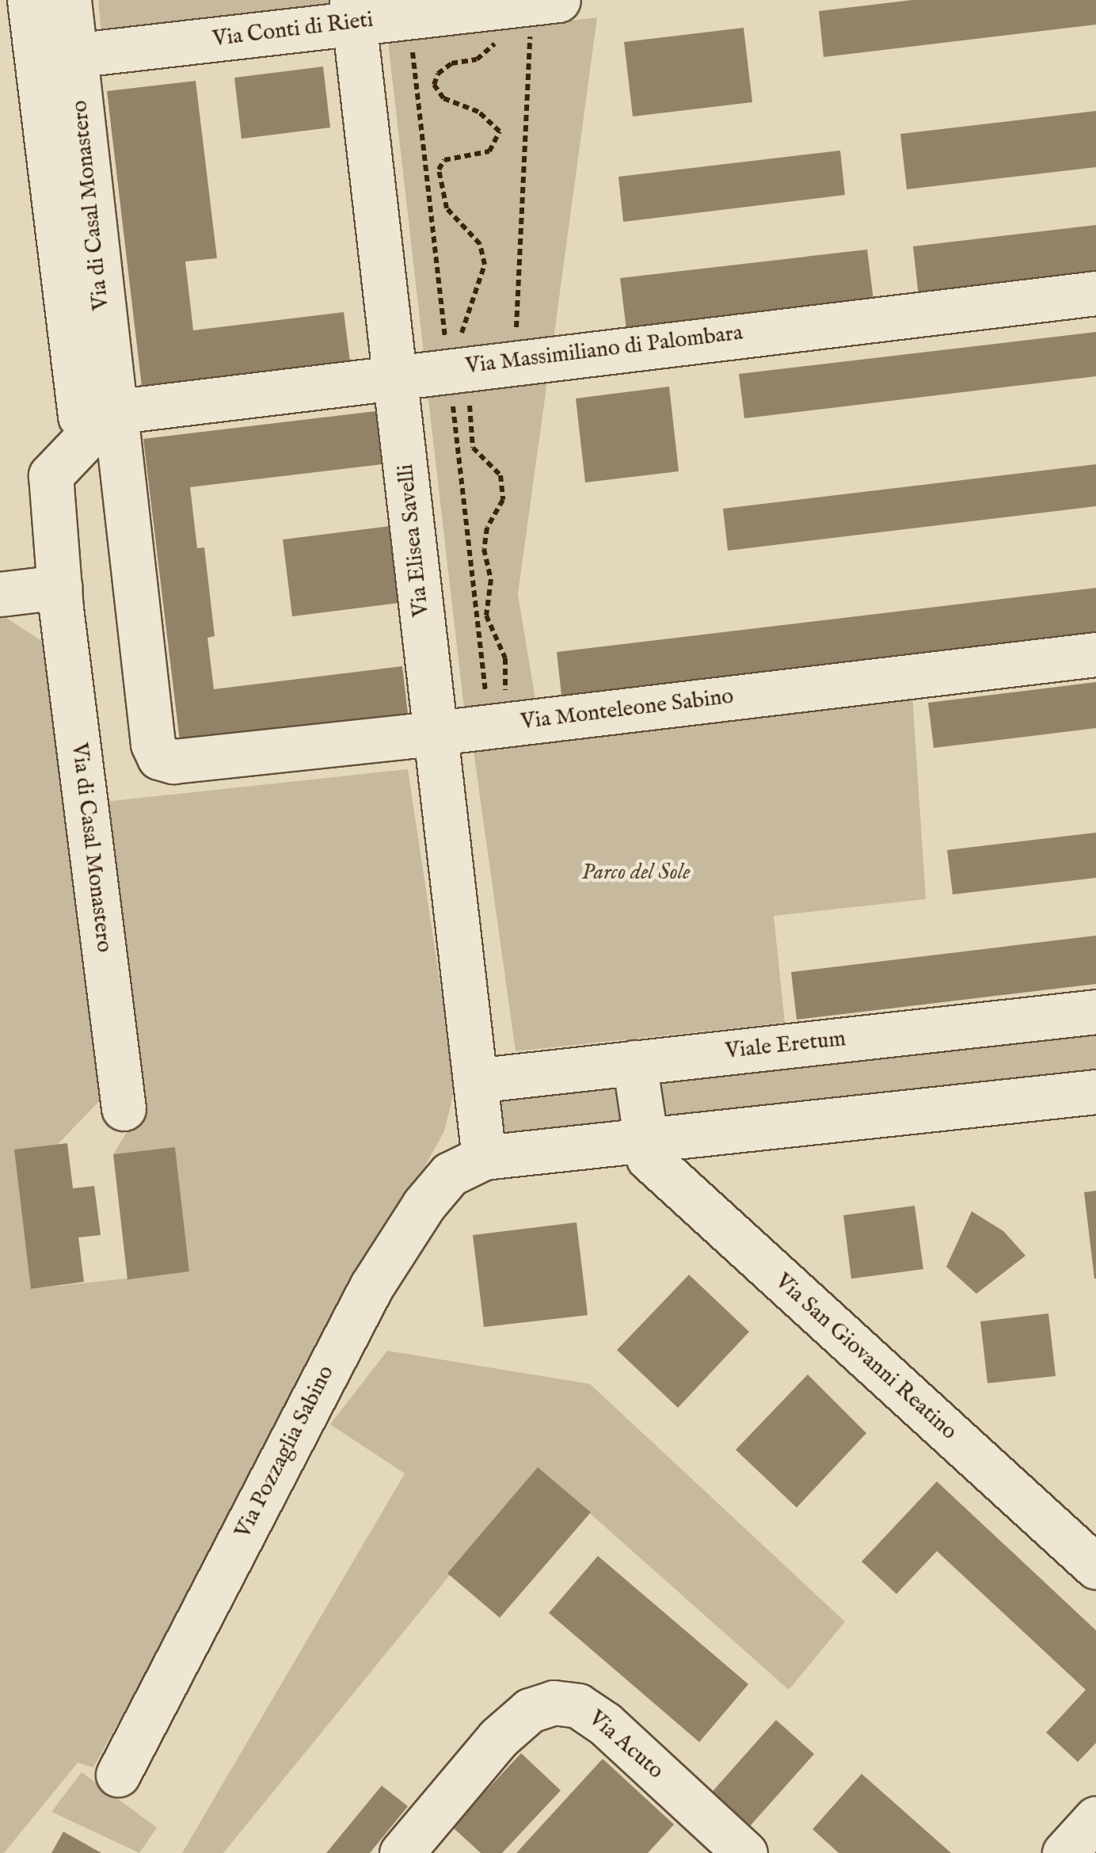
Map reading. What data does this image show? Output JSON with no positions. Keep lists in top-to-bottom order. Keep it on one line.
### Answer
{"streets":{"street":["Via Conti di Rieti","Via di Casal Monastero","Via Massimiliano di Palombara","Via Elisea Savelli","Via Monteleone Sabino","Viale Eretum","Via San Giovanni Reatino","Via Pozzaglia Sabino","Via Acuto"]},"crossings":[["Via Conti di Rieti","Via di Casal Monastero"],["Via Conti di Rieti","Via Elisea Savelli"],["Via di Casal Monastero","Via Massimiliano di Palombara"],["Via di Casal Monastero","Via Monteleone Sabino"],["Via Massimiliano di Palombara","Via Elisea Savelli"],["Via Elisea Savelli","Via Monteleone Sabino"],["Via Elisea Savelli","Viale Eretum"],["Via Elisea Savelli","Via Pozzaglia Sabino"]],"parks":["Parco del Sole"]}
